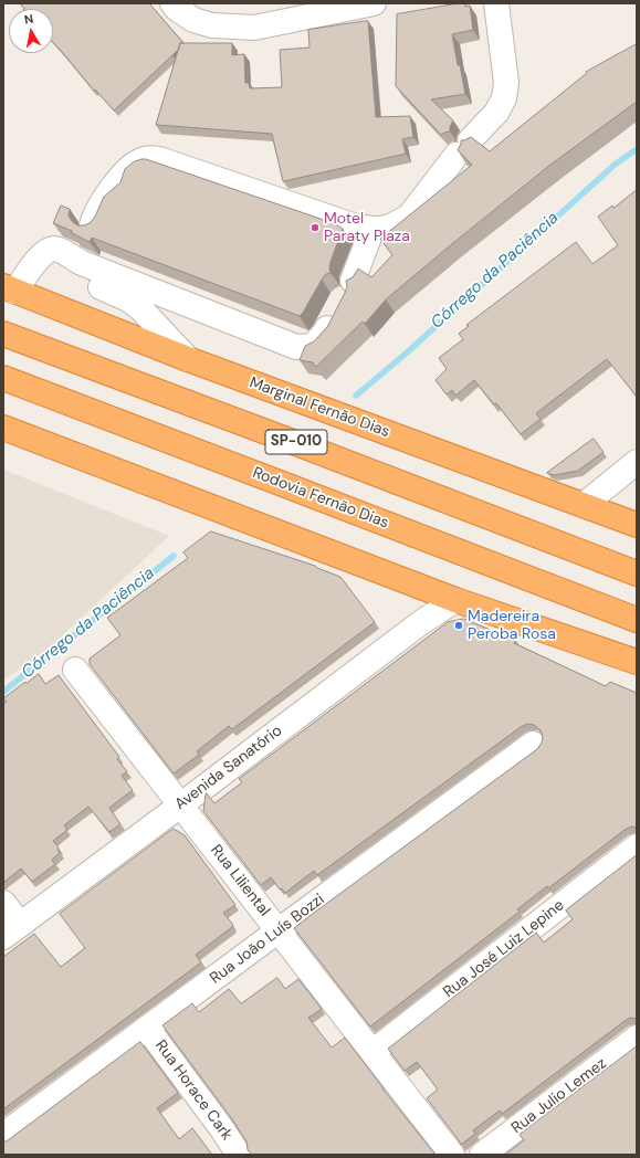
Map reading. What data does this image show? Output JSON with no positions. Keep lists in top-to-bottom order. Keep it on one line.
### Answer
{"streets":{"highway":["Marginal Fernão Dias","SP-010","Rodovia Fernão Dias"],"street":["Avenida Sanatório","Rua Liliental","Rua João Luís Bozzi","Rua José Luiz Lepine","Rua Horace Cark","Rua Julio Lemez"]},"crossings":[["Avenida Sanatório","Rua Liliental"],["Rua Liliental","Rua João Luís Bozzi"],["Rua Liliental","Rua José Luiz Lepine"],["Rua João Luís Bozzi","Rua Horace Cark"]],"water":["Córrego da Paciência"],"places":["Motel Paraty Plaza","Madereira Peroba Rosa"],"north":"top"}
